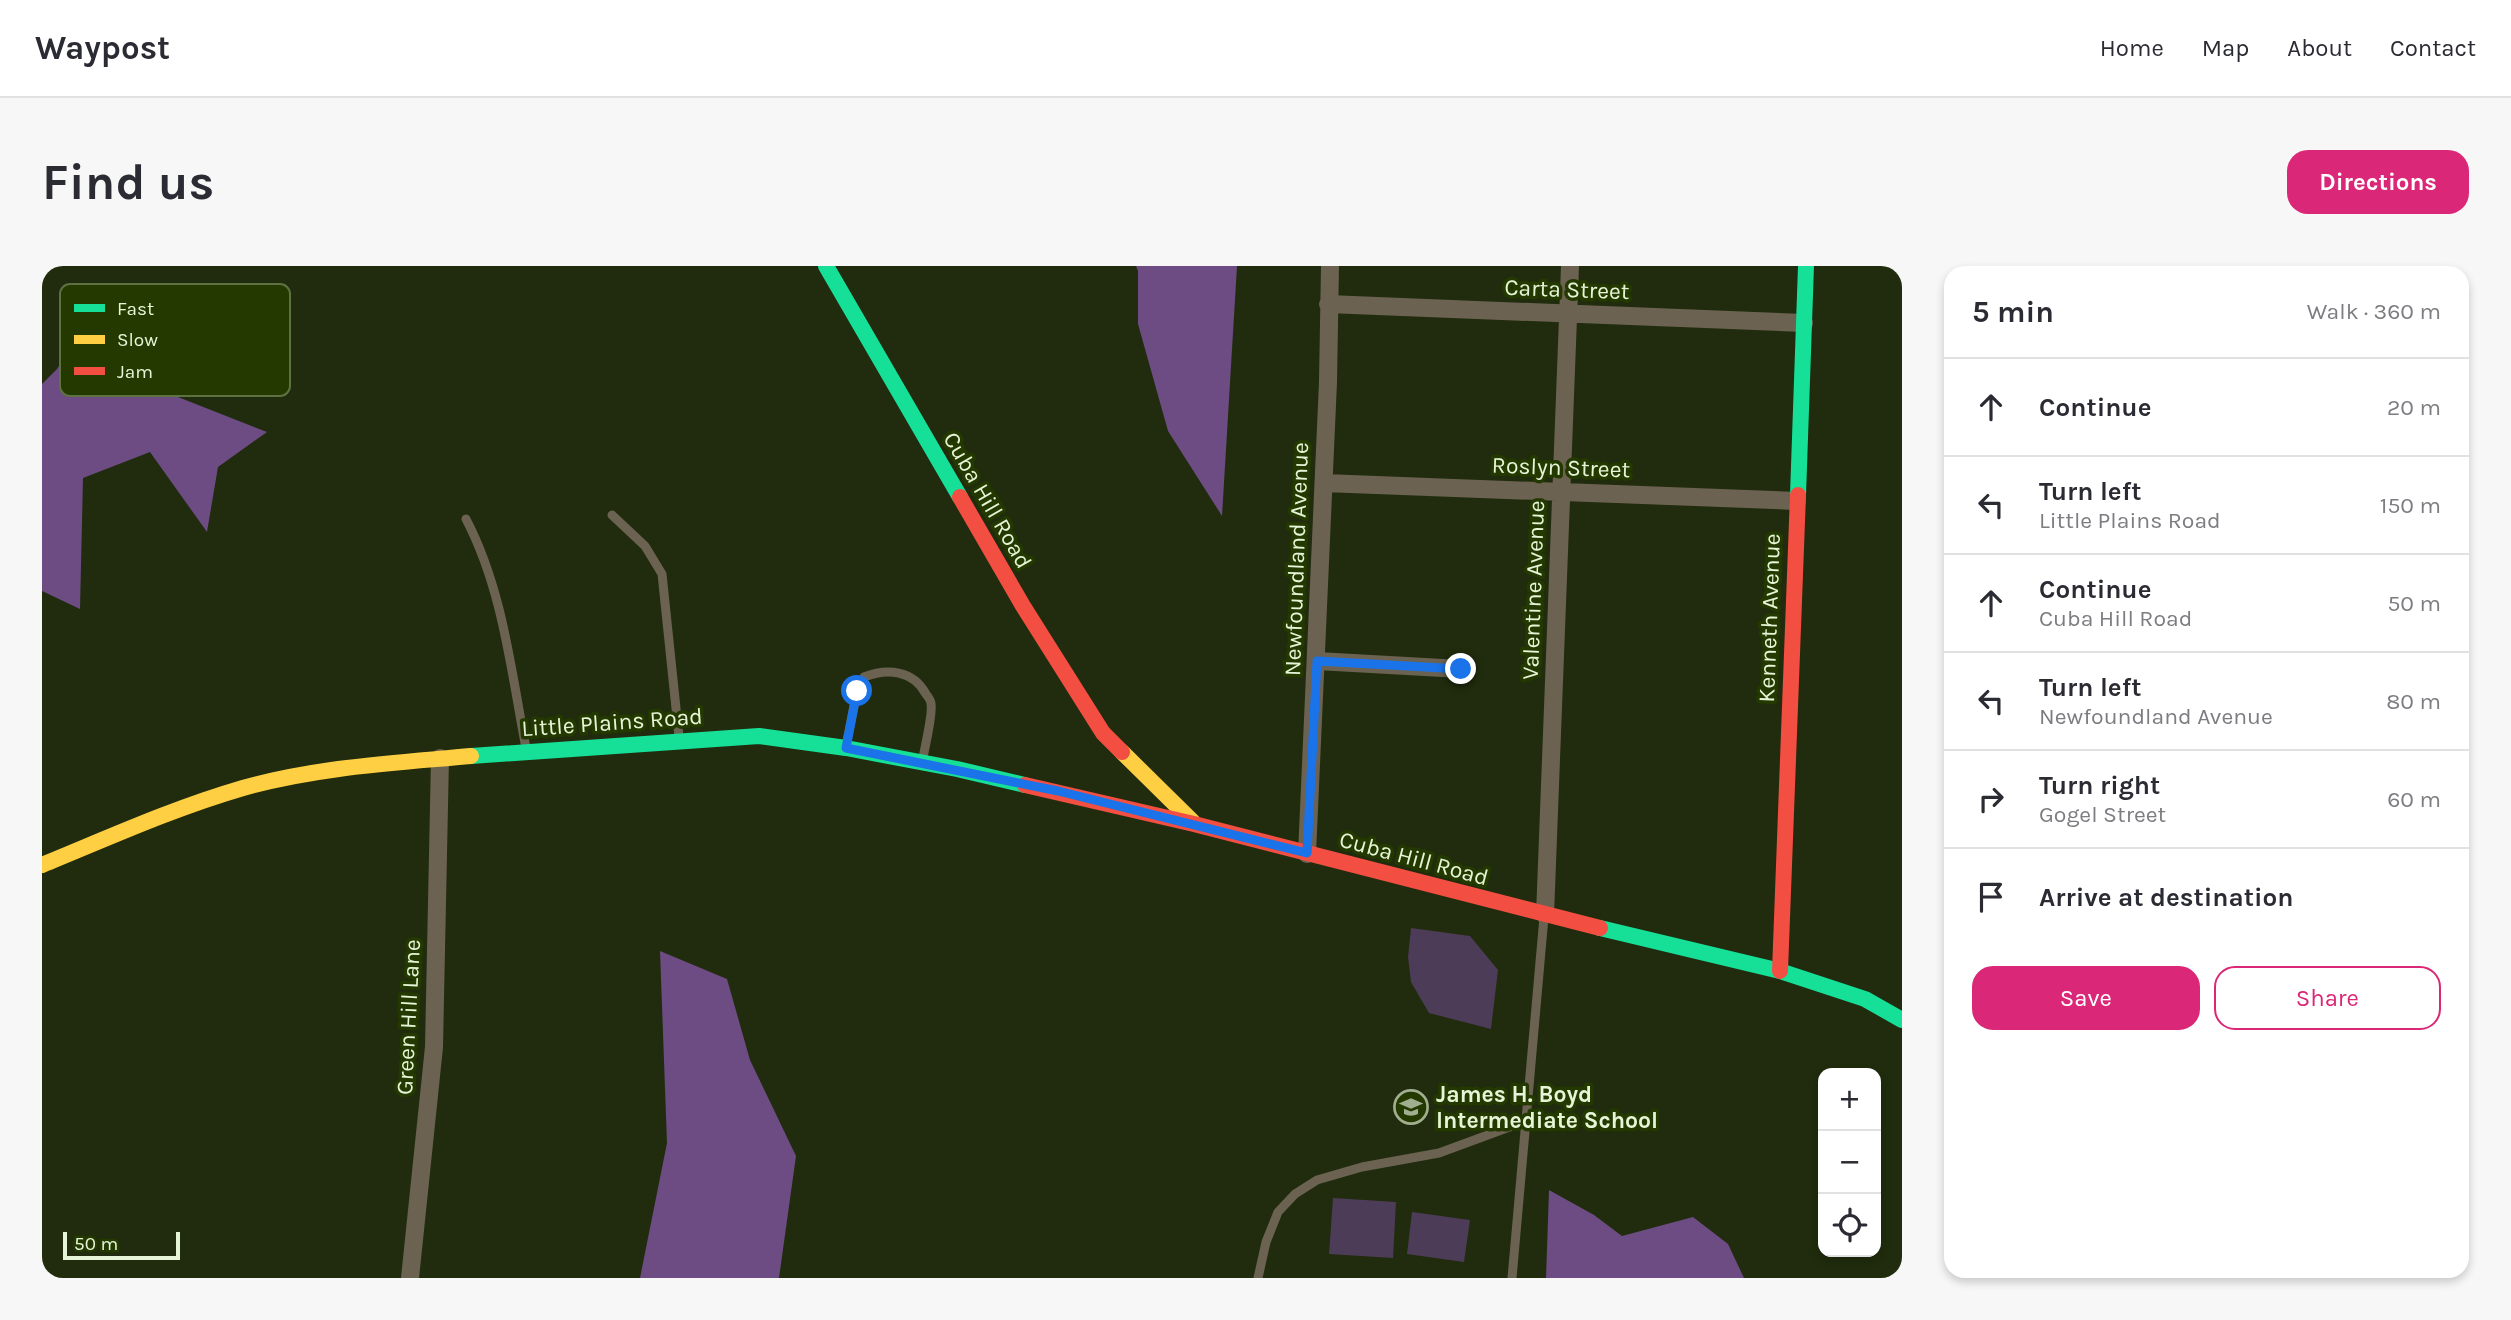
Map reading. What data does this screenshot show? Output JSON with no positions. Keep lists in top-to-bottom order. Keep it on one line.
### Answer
{"streets":{"street":["Carta Street","Roslyn Street","Cuba Hill Road","Newfoundland Avenue","Valentine Avenue","Kenneth Avenue","Little Plains Road","Green Hill Lane"]},"crossings":[["Carta Street","Newfoundland Avenue"],["Carta Street","Valentine Avenue"],["Carta Street","Kenneth Avenue"],["Roslyn Street","Newfoundland Avenue"],["Roslyn Street","Valentine Avenue"],["Roslyn Street","Kenneth Avenue"],["Cuba Hill Road","Newfoundland Avenue"],["Cuba Hill Road","Valentine Avenue"],["Cuba Hill Road","Kenneth Avenue"],["Cuba Hill Road","Little Plains Road"],["Little Plains Road","Green Hill Lane"]],"places":{"school or university":["James H. Boyd Intermediate School"]},"legend":["Fast","Slow","Jam"],"scale_bar":"50 m","page":{"header":"Waypost","nav":["Home","Map","About","Contact"],"buttons":["Directions",["Save","Share"]],"title":"Find us","heading":["5 min","Walk · 360 m"],"list":[["Continue","20 m"],["Turn left","Little Plains Road","150 m"],["Continue","Cuba Hill Road","50 m"],["Turn left","Newfoundland Avenue","80 m"],["Turn right","Gogel Street","60 m"],"Arrive at destination"],"map_buttons":["+","−"],"scale":"50 m"}}
